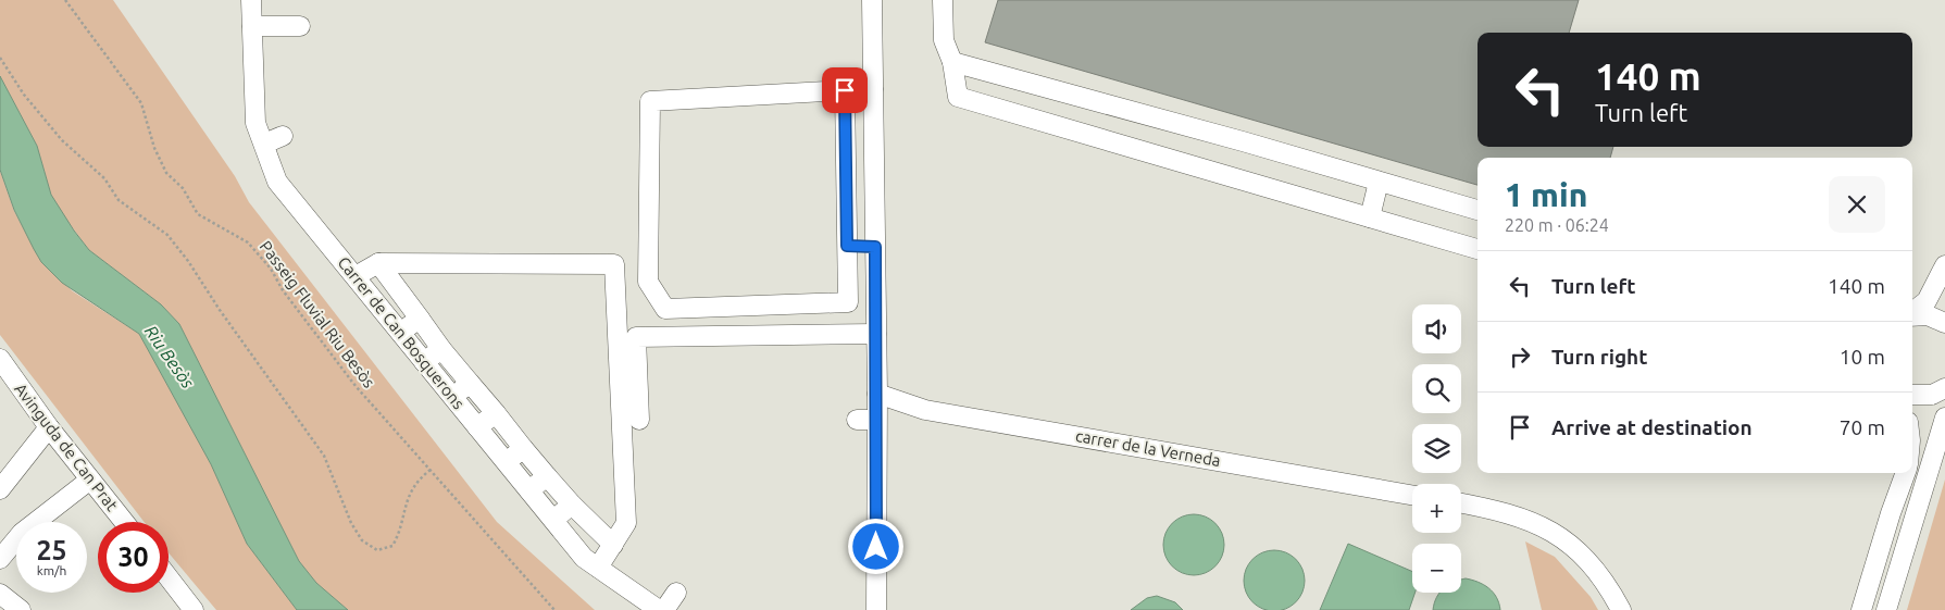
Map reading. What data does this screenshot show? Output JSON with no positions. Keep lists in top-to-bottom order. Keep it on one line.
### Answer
{"streets":{"street":["Carrer de Can Bosquerons","Avinguda de Can Prat","carrer de la Verneda"],"path":["Passeig Fluvial Riu Besòs"]},"water":["Riu Besòs"],"page":{"turn":["140 m","Turn left"],"heading":["1 min","220 m · 06:24"],"list":[{"name":"Turn left","value":"140 m"},{"name":"Turn right","value":"10 m"},{"name":"Arrive at destination","value":"70 m"}],"map_buttons":["+","−"],"speed":"25 km/h","limit":"30"}}
